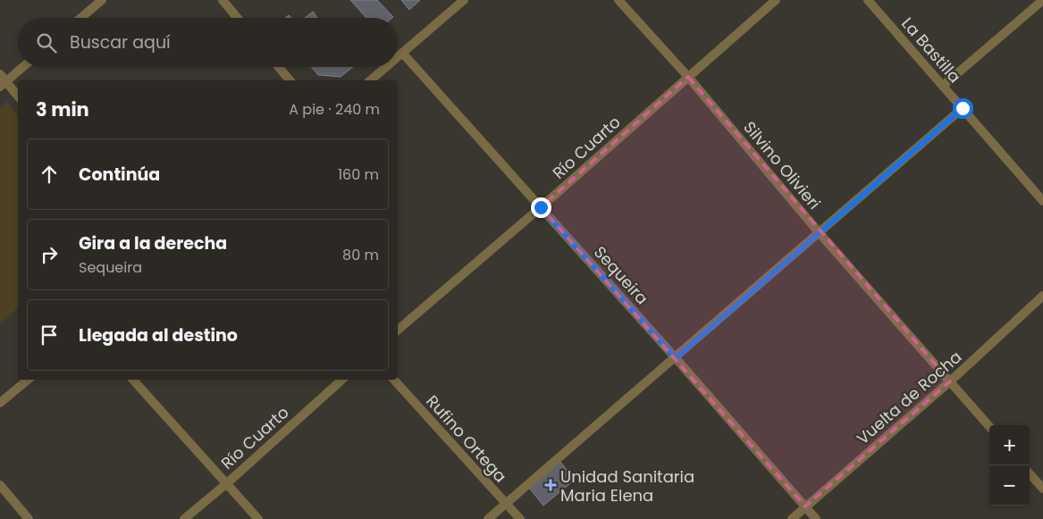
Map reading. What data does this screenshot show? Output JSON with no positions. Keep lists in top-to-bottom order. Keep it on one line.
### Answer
{"streets":{"street":["La Bastilla","Río Cuarto","Silvino Olivieri","Sequeira","Vuelta de Rocha","Rufino Ortega"]},"crossings":[["Río Cuarto","Silvino Olivieri"],["Río Cuarto","Sequeira"],["Silvino Olivieri","Vuelta de Rocha"],["Sequeira","Vuelta de Rocha"]],"places":{"health":["Unidad Sanitaria Maria Elena"]},"page":{"search":"Buscar aquí","heading":["3 min","A pie · 240 m"],"list":[["Continúa","160 m"],["Gira a la derecha","Sequeira","80 m"],"Llegada al destino"],"map_buttons":["+","−"]}}
